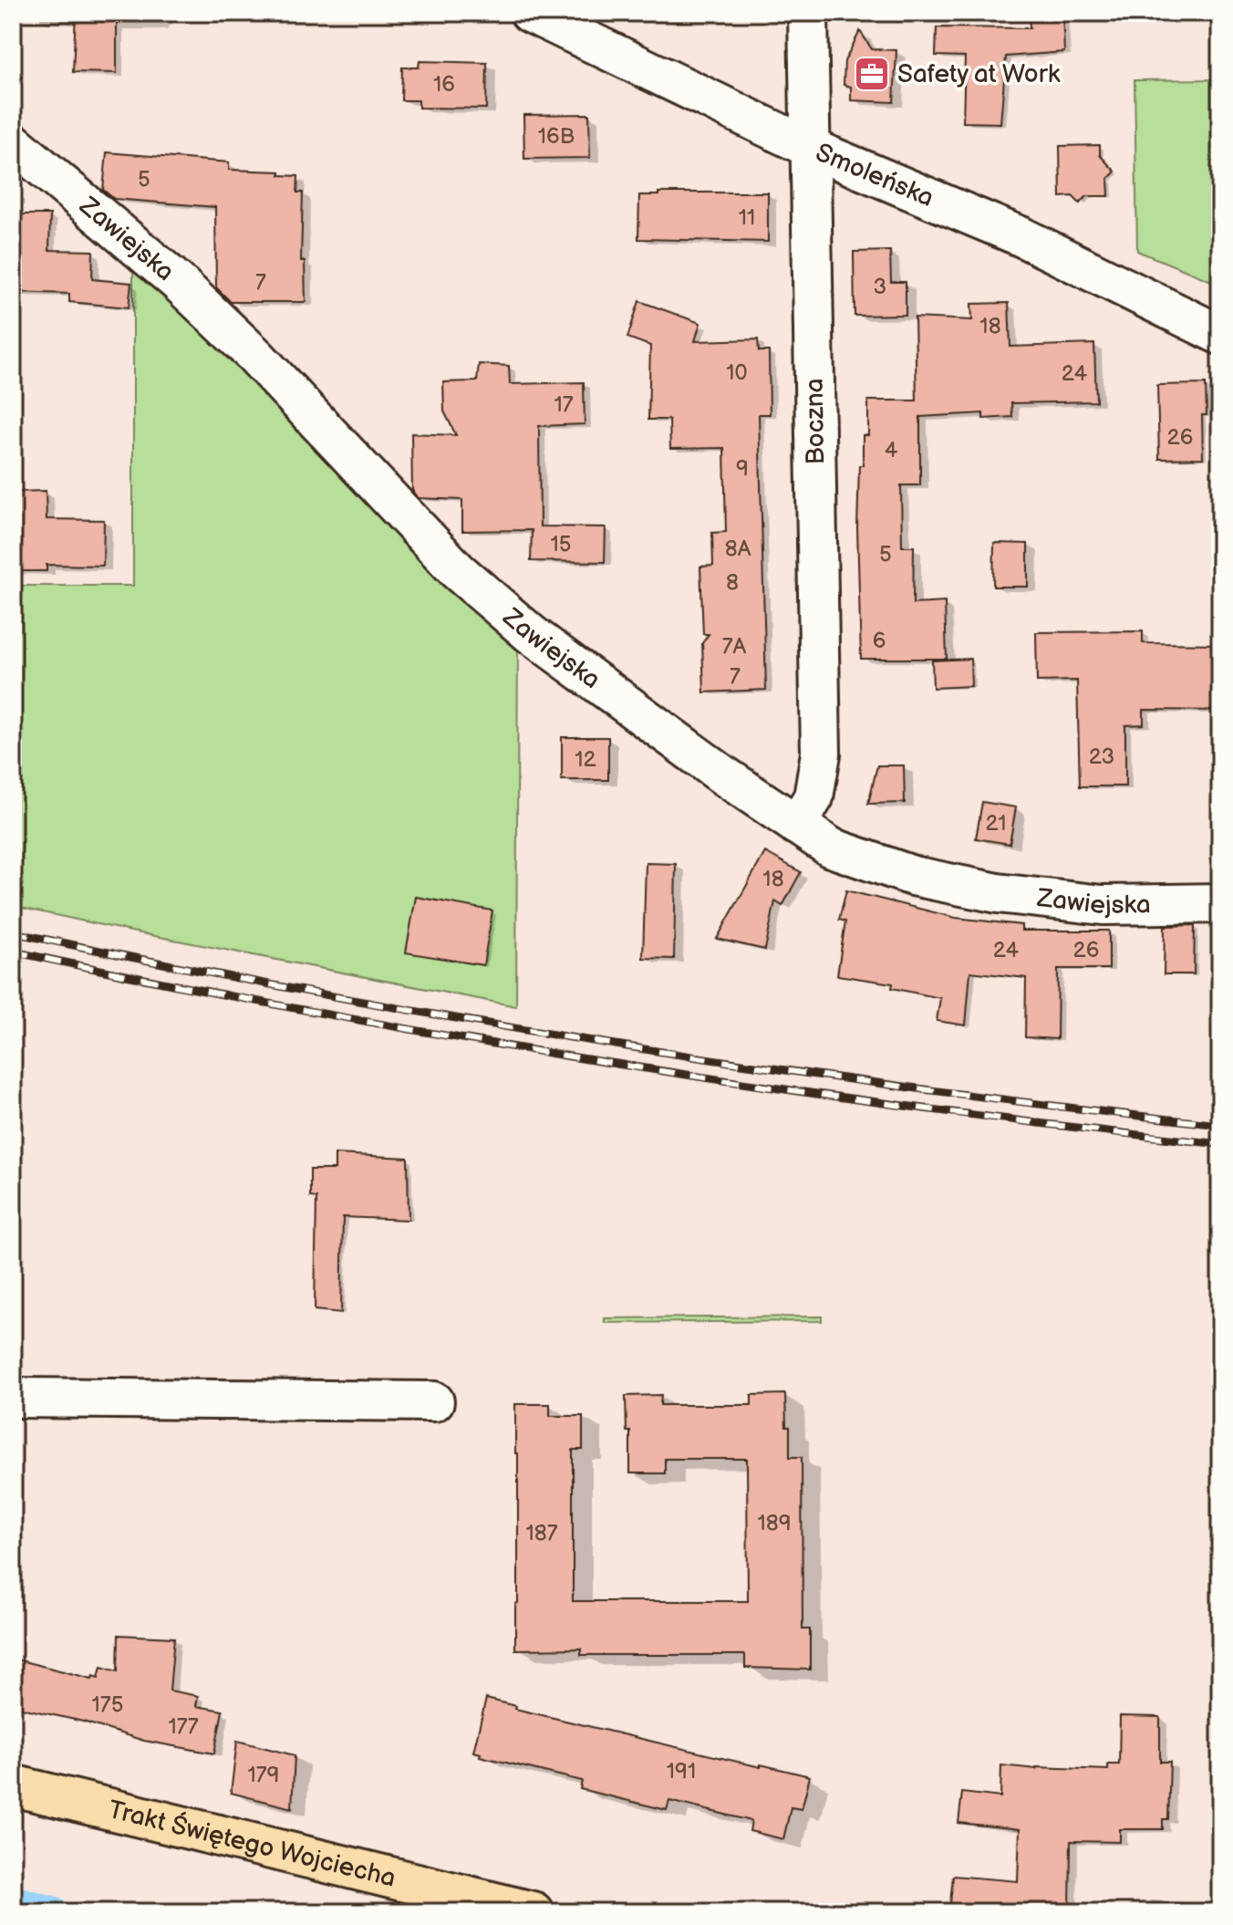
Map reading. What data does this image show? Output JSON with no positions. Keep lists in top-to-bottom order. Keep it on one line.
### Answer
{"streets":{"main road":["Trakt Świętego Wojciecha"],"street":["Smoleńska","Zawiejska","Boczna"]},"crossings":[["Smoleńska","Boczna"],["Zawiejska","Boczna"]],"places":{"office":["Safety at Work"]},"house_numbers":["16","16B","5","11","7","3","18","10","24","17","26","4","9","15","8A","5","8","6","7A","7","23","12","21","18","24","26","189","187","175","177","191","179"]}
